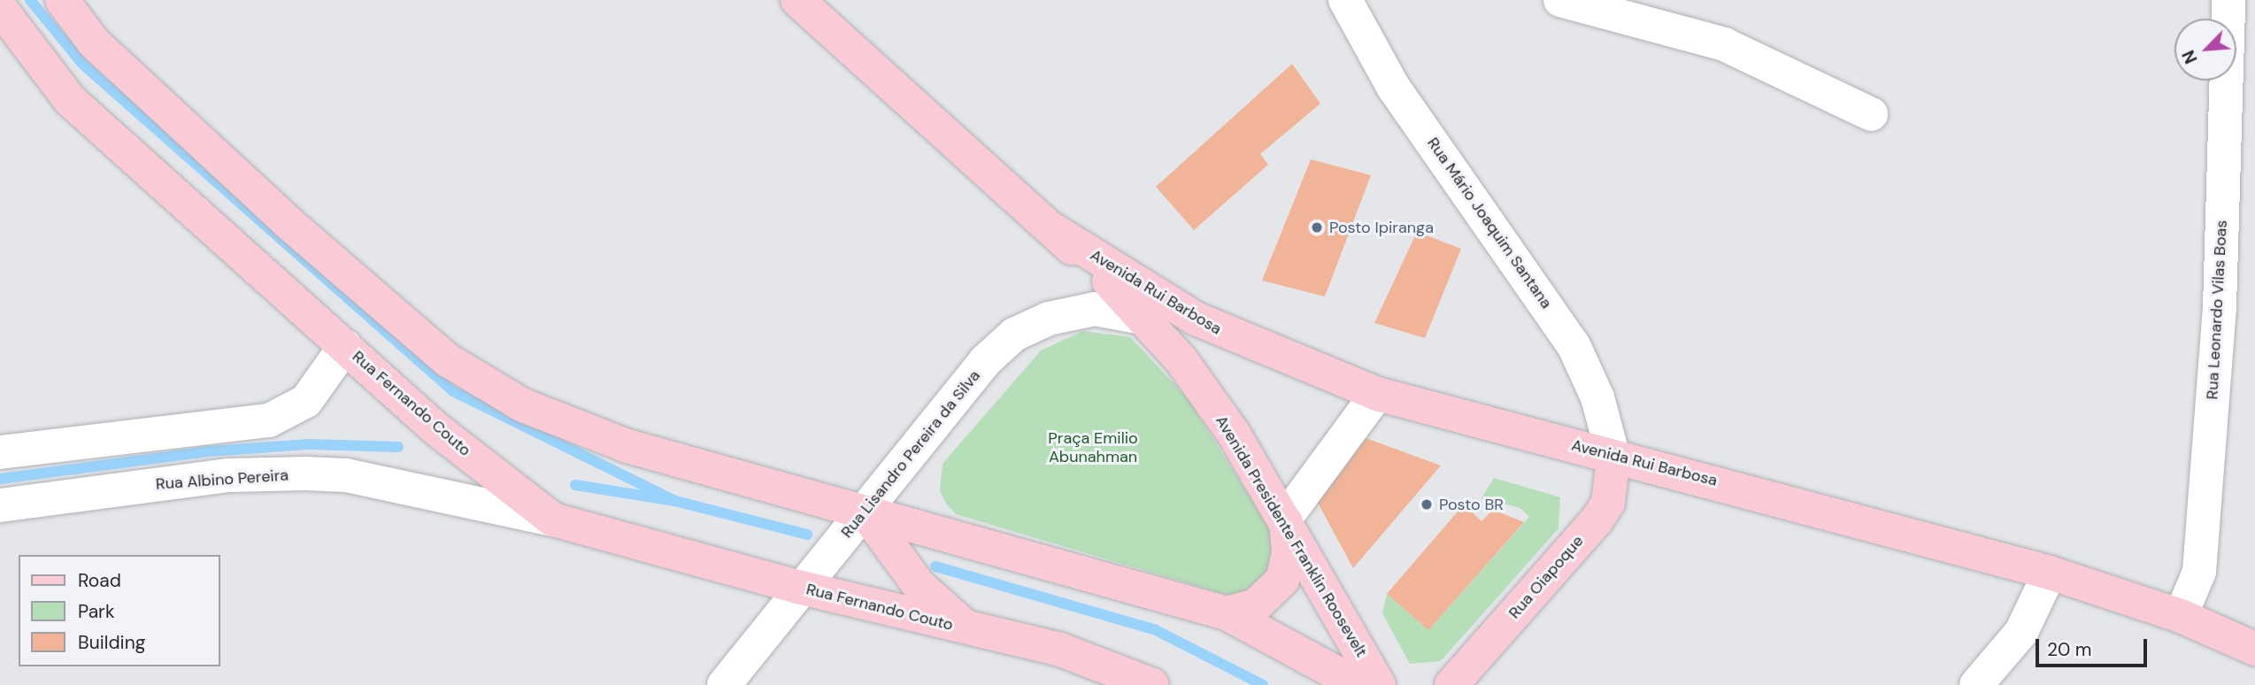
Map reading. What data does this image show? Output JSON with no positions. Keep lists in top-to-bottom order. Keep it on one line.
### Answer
{"streets":{"main road":["Avenida Rui Barbosa","Rua Fernando Couto","Avenida Presidente Franklin Roosevelt","Rua Oiapoque"],"street":["Rua Mário Joaquim Santana","Rua Leonardo Vilas Boas","Rua Lisandro Pereira da Silva","Rua Albino Pereira"]},"crossings":[["Rua Mário Joaquim Santana","Avenida Rui Barbosa"],["Rua Mário Joaquim Santana","Rua Oiapoque"],["Avenida Rui Barbosa","Rua Leonardo Vilas Boas"],["Avenida Rui Barbosa","Rua Lisandro Pereira da Silva"],["Avenida Rui Barbosa","Avenida Presidente Franklin Roosevelt"],["Avenida Rui Barbosa","Rua Oiapoque"],["Rua Fernando Couto","Rua Lisandro Pereira da Silva"],["Rua Fernando Couto","Rua Albino Pereira"]],"parks":["Praça Emilio Abunahman"],"places":["Posto Ipiranga","Posto BR"],"legend":["Road","Park","Building"],"scale_bar":"20 m","north":"bottom left"}
